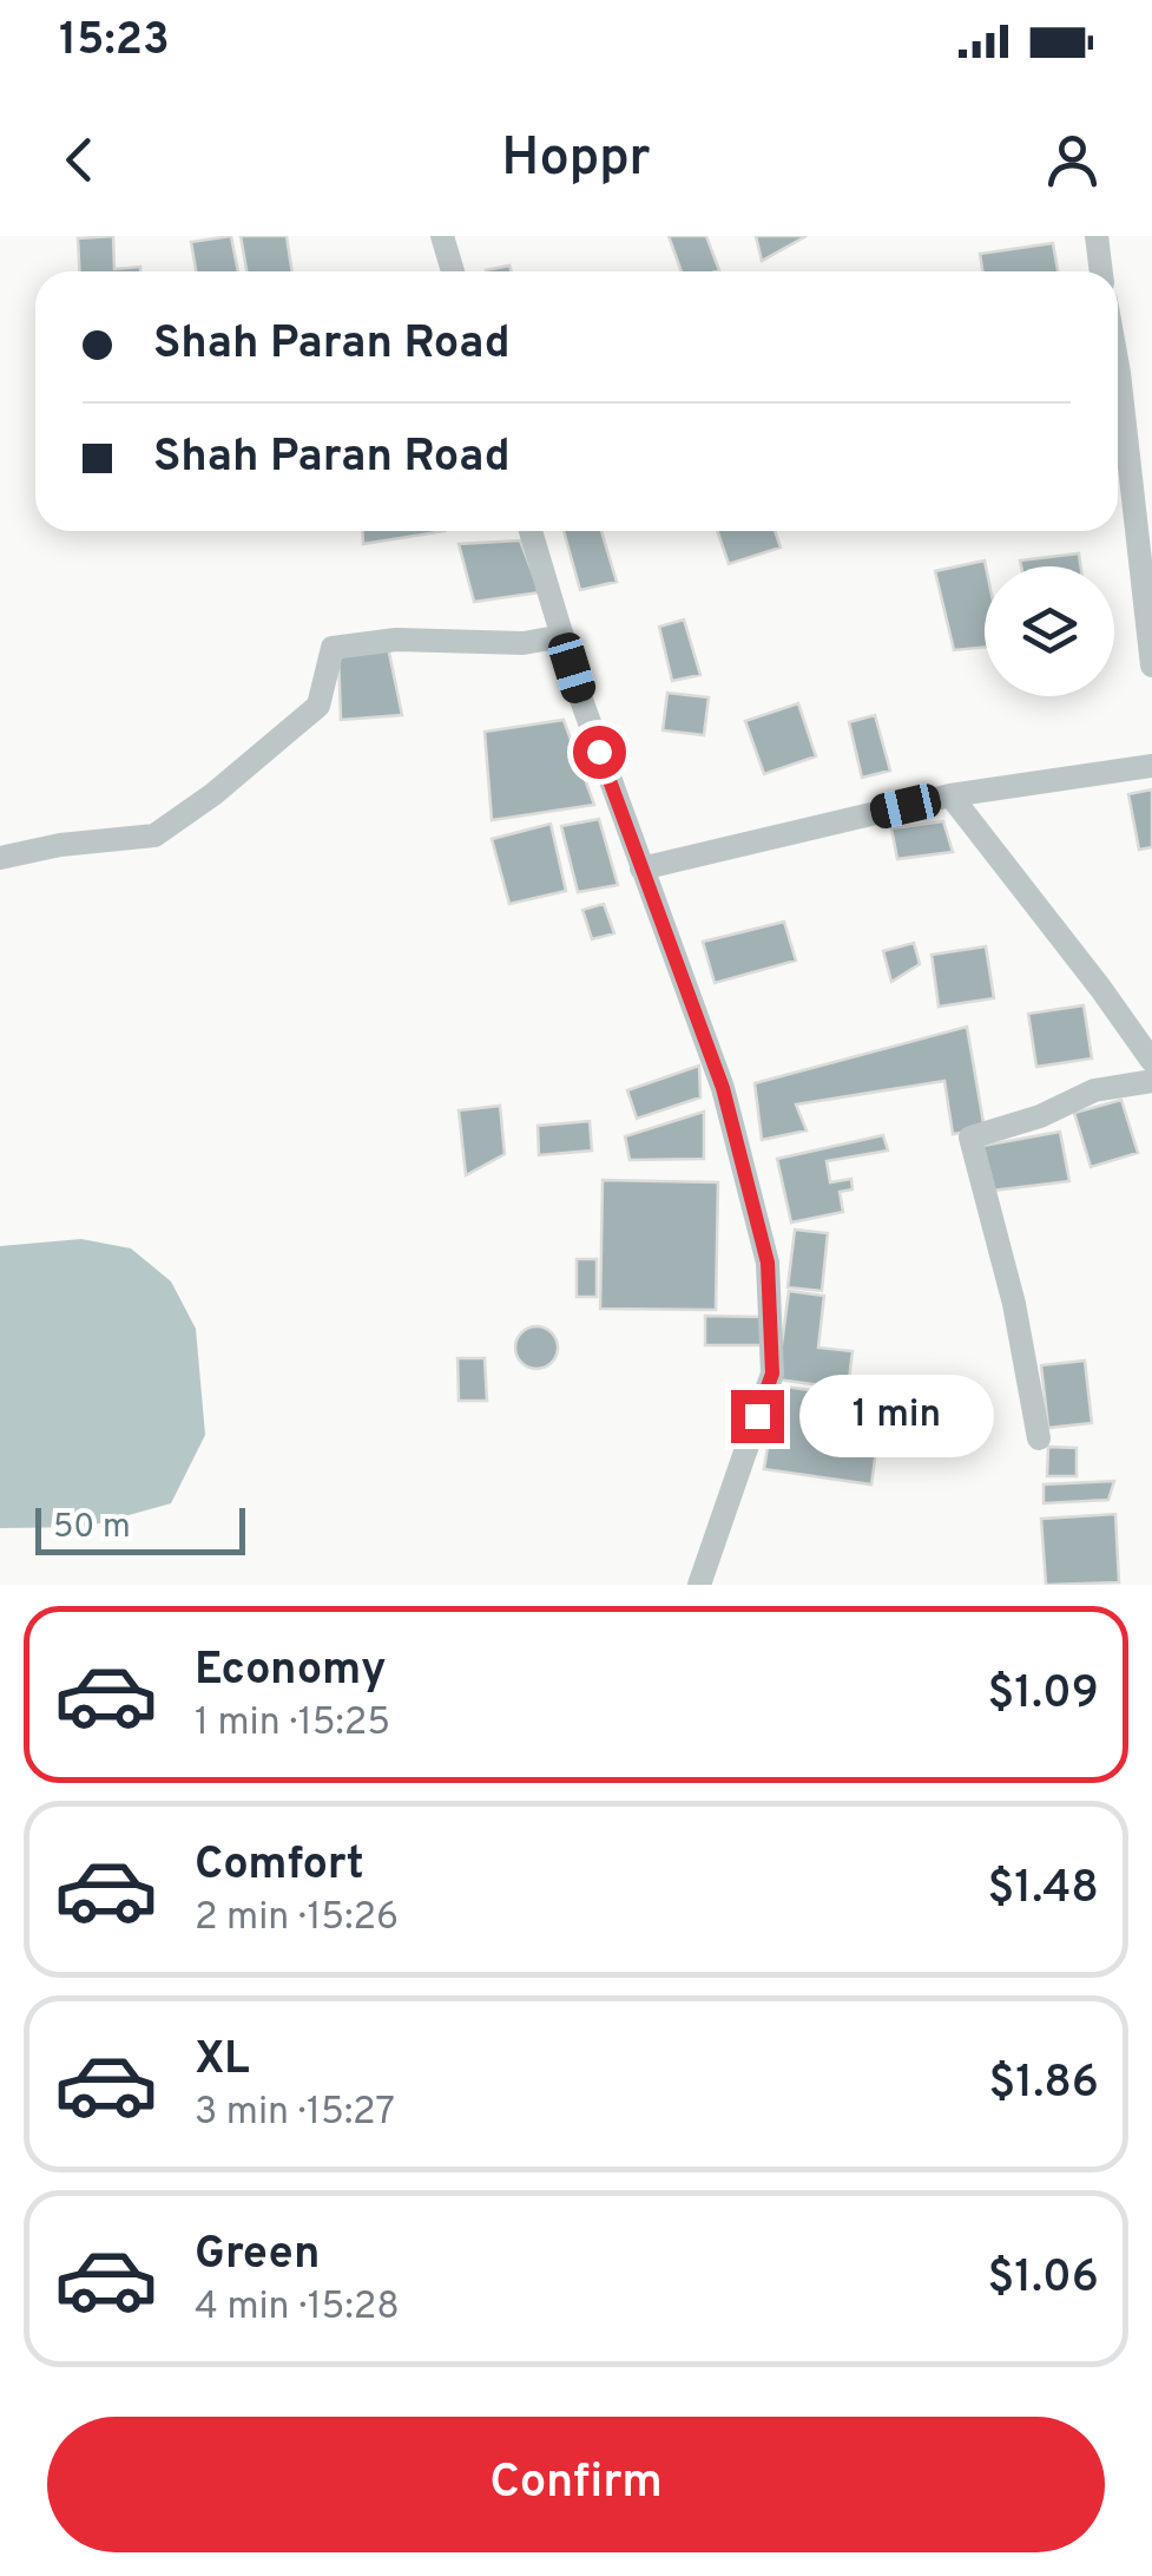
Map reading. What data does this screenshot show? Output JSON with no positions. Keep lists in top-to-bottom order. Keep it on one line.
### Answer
{"scale_bar":"50 m","page":{"status":"15:23","header":"Hoppr","banner":["Shah Paran Road","Shah Paran Road"],"bubble":"1 min","scale":"50 m","list":[{"name":"Economy","note":"1 min · 15:25","value":"$1.09"},{"name":"Comfort","note":"2 min · 15:26","value":"$1.48"},{"name":"XL","note":"3 min · 15:27","value":"$1.86"},{"name":"Green","note":"4 min · 15:28","value":"$1.06"}],"buttons":"Confirm"}}
